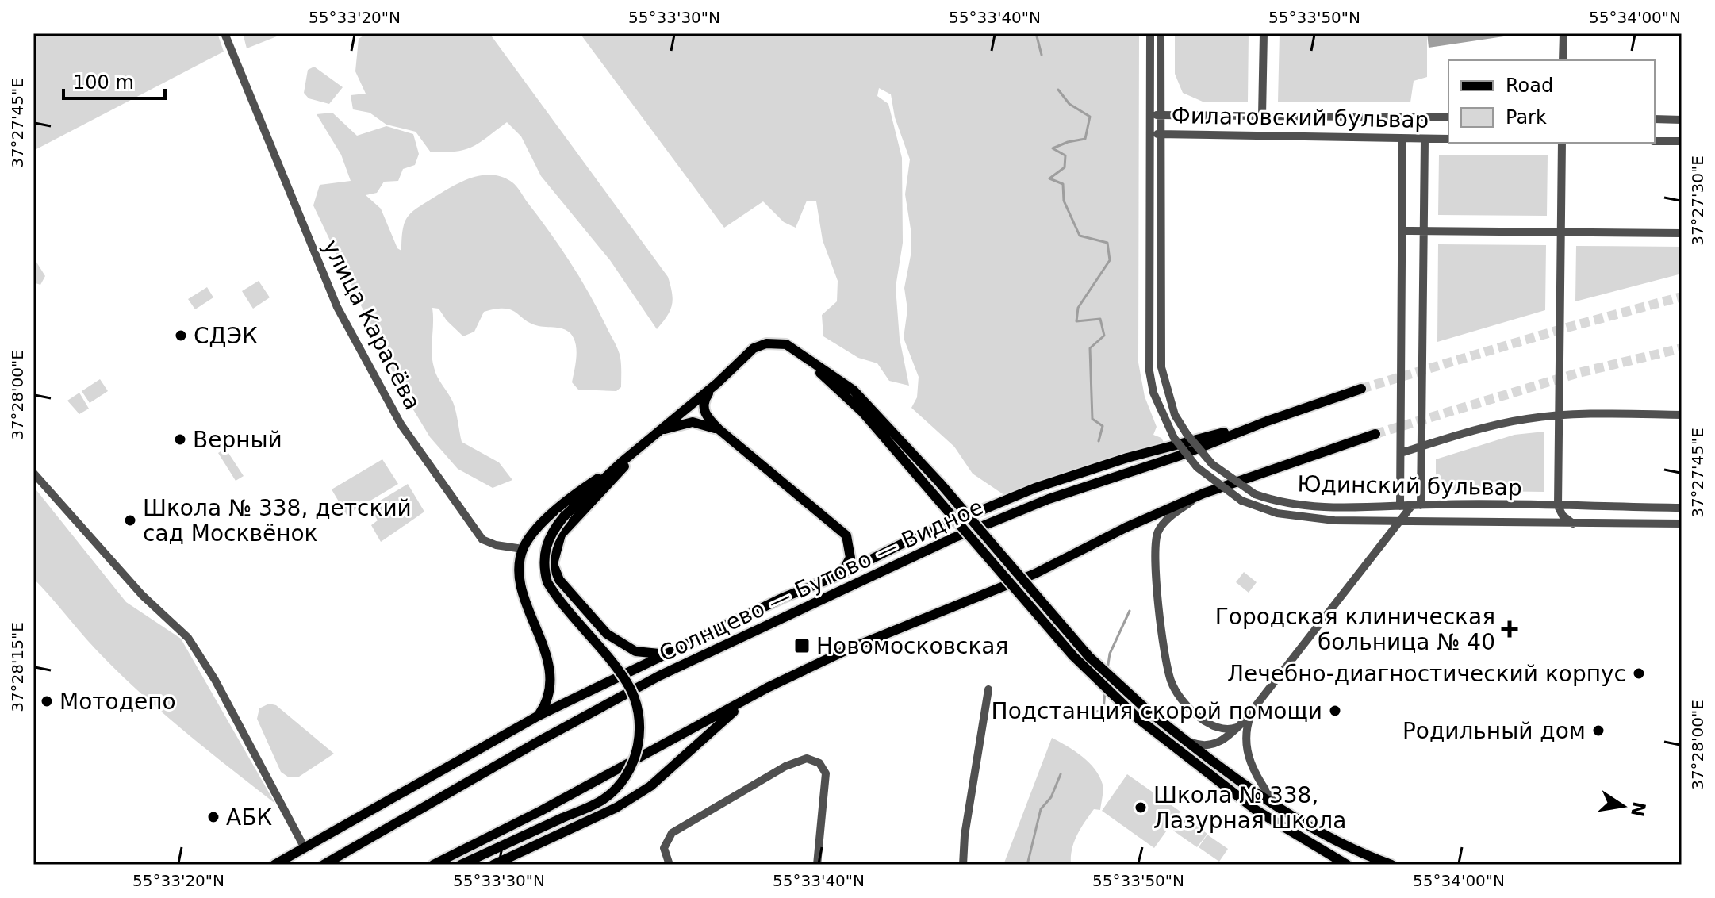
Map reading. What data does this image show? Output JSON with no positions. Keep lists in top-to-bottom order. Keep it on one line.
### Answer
{"streets":{"main road":["Солнцево — Бутово — Видное"],"street":["Филатовский бульвар","улица Карасёва","Юдинский бульвар"]},"crossings":[["Филатовский бульвар","Юдинский бульвар"]],"places":{"other":["СДЭК","Верный","Школа № 338, детский сад Москвёнок","Лечебно-диагностический корпус","Мотодепо","Подстанция скорой помощи","Родильный дом","Школа № 338, Лазурная школа","АБК"],"health":["Городская клиническая больница № 40"],"transit":["Новомосковская"]},"legend":["Road","Park"],"scale_bar":"100 m","north":"right","coordinates":["55°33'20\"N","55°33'30\"N","55°33'40\"N","55°33'50\"N","55°34'00\"N","37°27'45\"E","37°27'30\"E","37°28'00\"E","37°28'15\"E"]}
